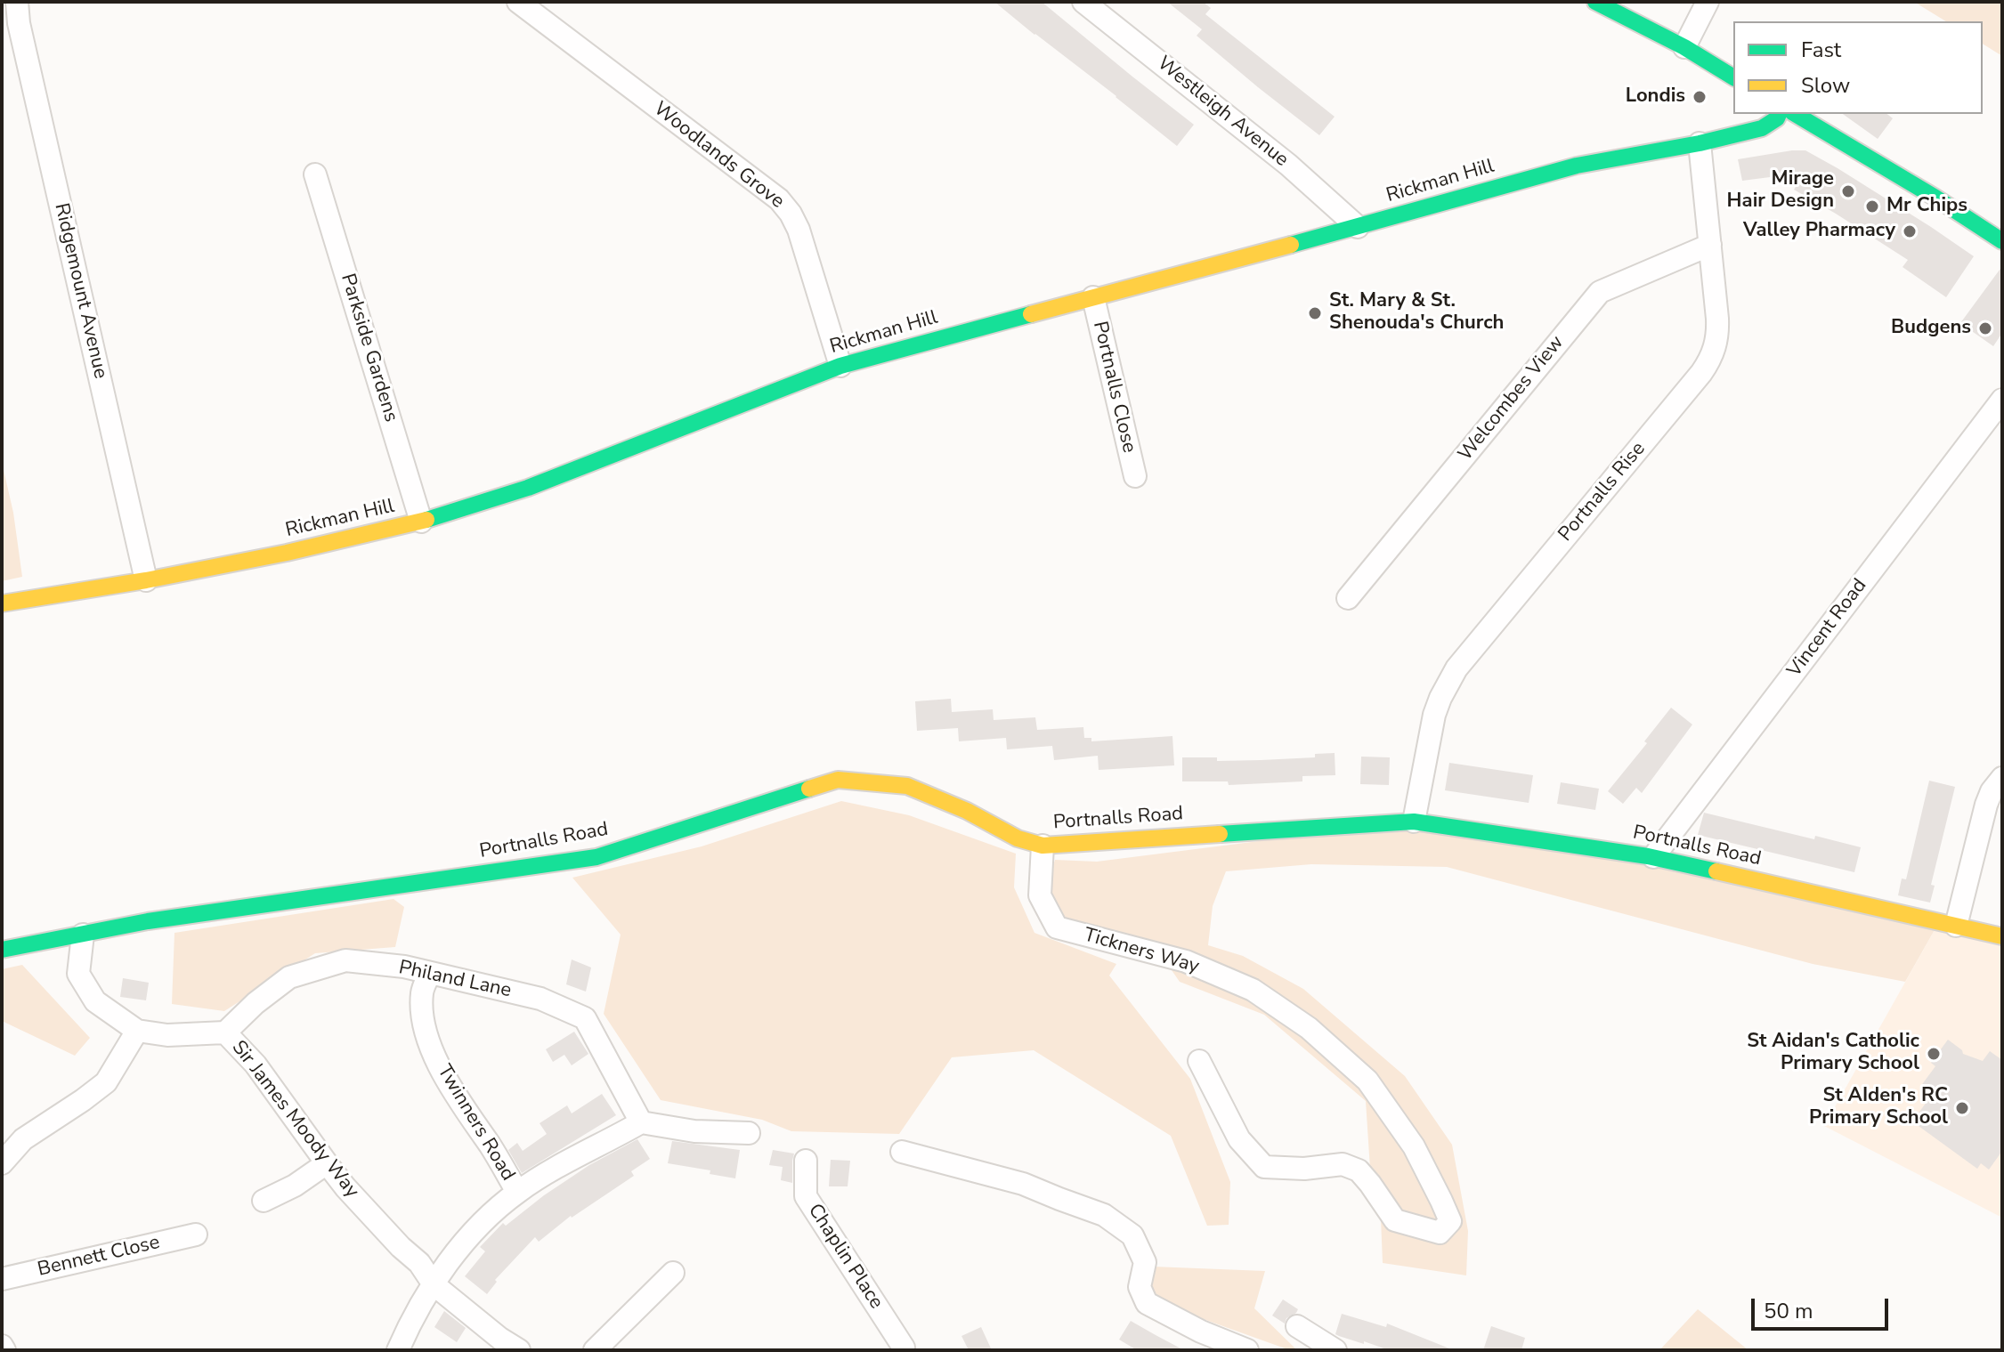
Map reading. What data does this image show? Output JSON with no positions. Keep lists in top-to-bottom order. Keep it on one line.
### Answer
{"streets":{"street":["Westleigh Avenue","Woodlands Grove","Rickman Hill","Ridgemount Avenue","Parkside Gardens","Portnalls Close","Welcombes View","Portnalls Rise","Vincent Road","Portnalls Road","Tickners Way","Philand Lane","Sir James Moody Way","Twinners Road","Bennett Close","Chaplin Place"]},"crossings":[["Westleigh Avenue","Rickman Hill"],["Woodlands Grove","Rickman Hill"],["Rickman Hill","Ridgemount Avenue"],["Rickman Hill","Parkside Gardens"],["Rickman Hill","Portnalls Close"],["Rickman Hill","Portnalls Rise"],["Welcombes View","Portnalls Rise"],["Portnalls Rise","Portnalls Road"],["Vincent Road","Portnalls Road"],["Portnalls Road","Tickners Way"],["Portnalls Road","Sir James Moody Way"],["Philand Lane","Sir James Moody Way"],["Philand Lane","Twinners Road"]],"places":["Londis","Mirage Hair Design","Mr Chips","Valley Pharmacy","St. Mary & St. Shenouda's Church","Budgens","St Aidan's Catholic Primary School","St AIden's RC Primary School"],"legend":["Fast","Slow"],"scale_bar":"50 m"}
